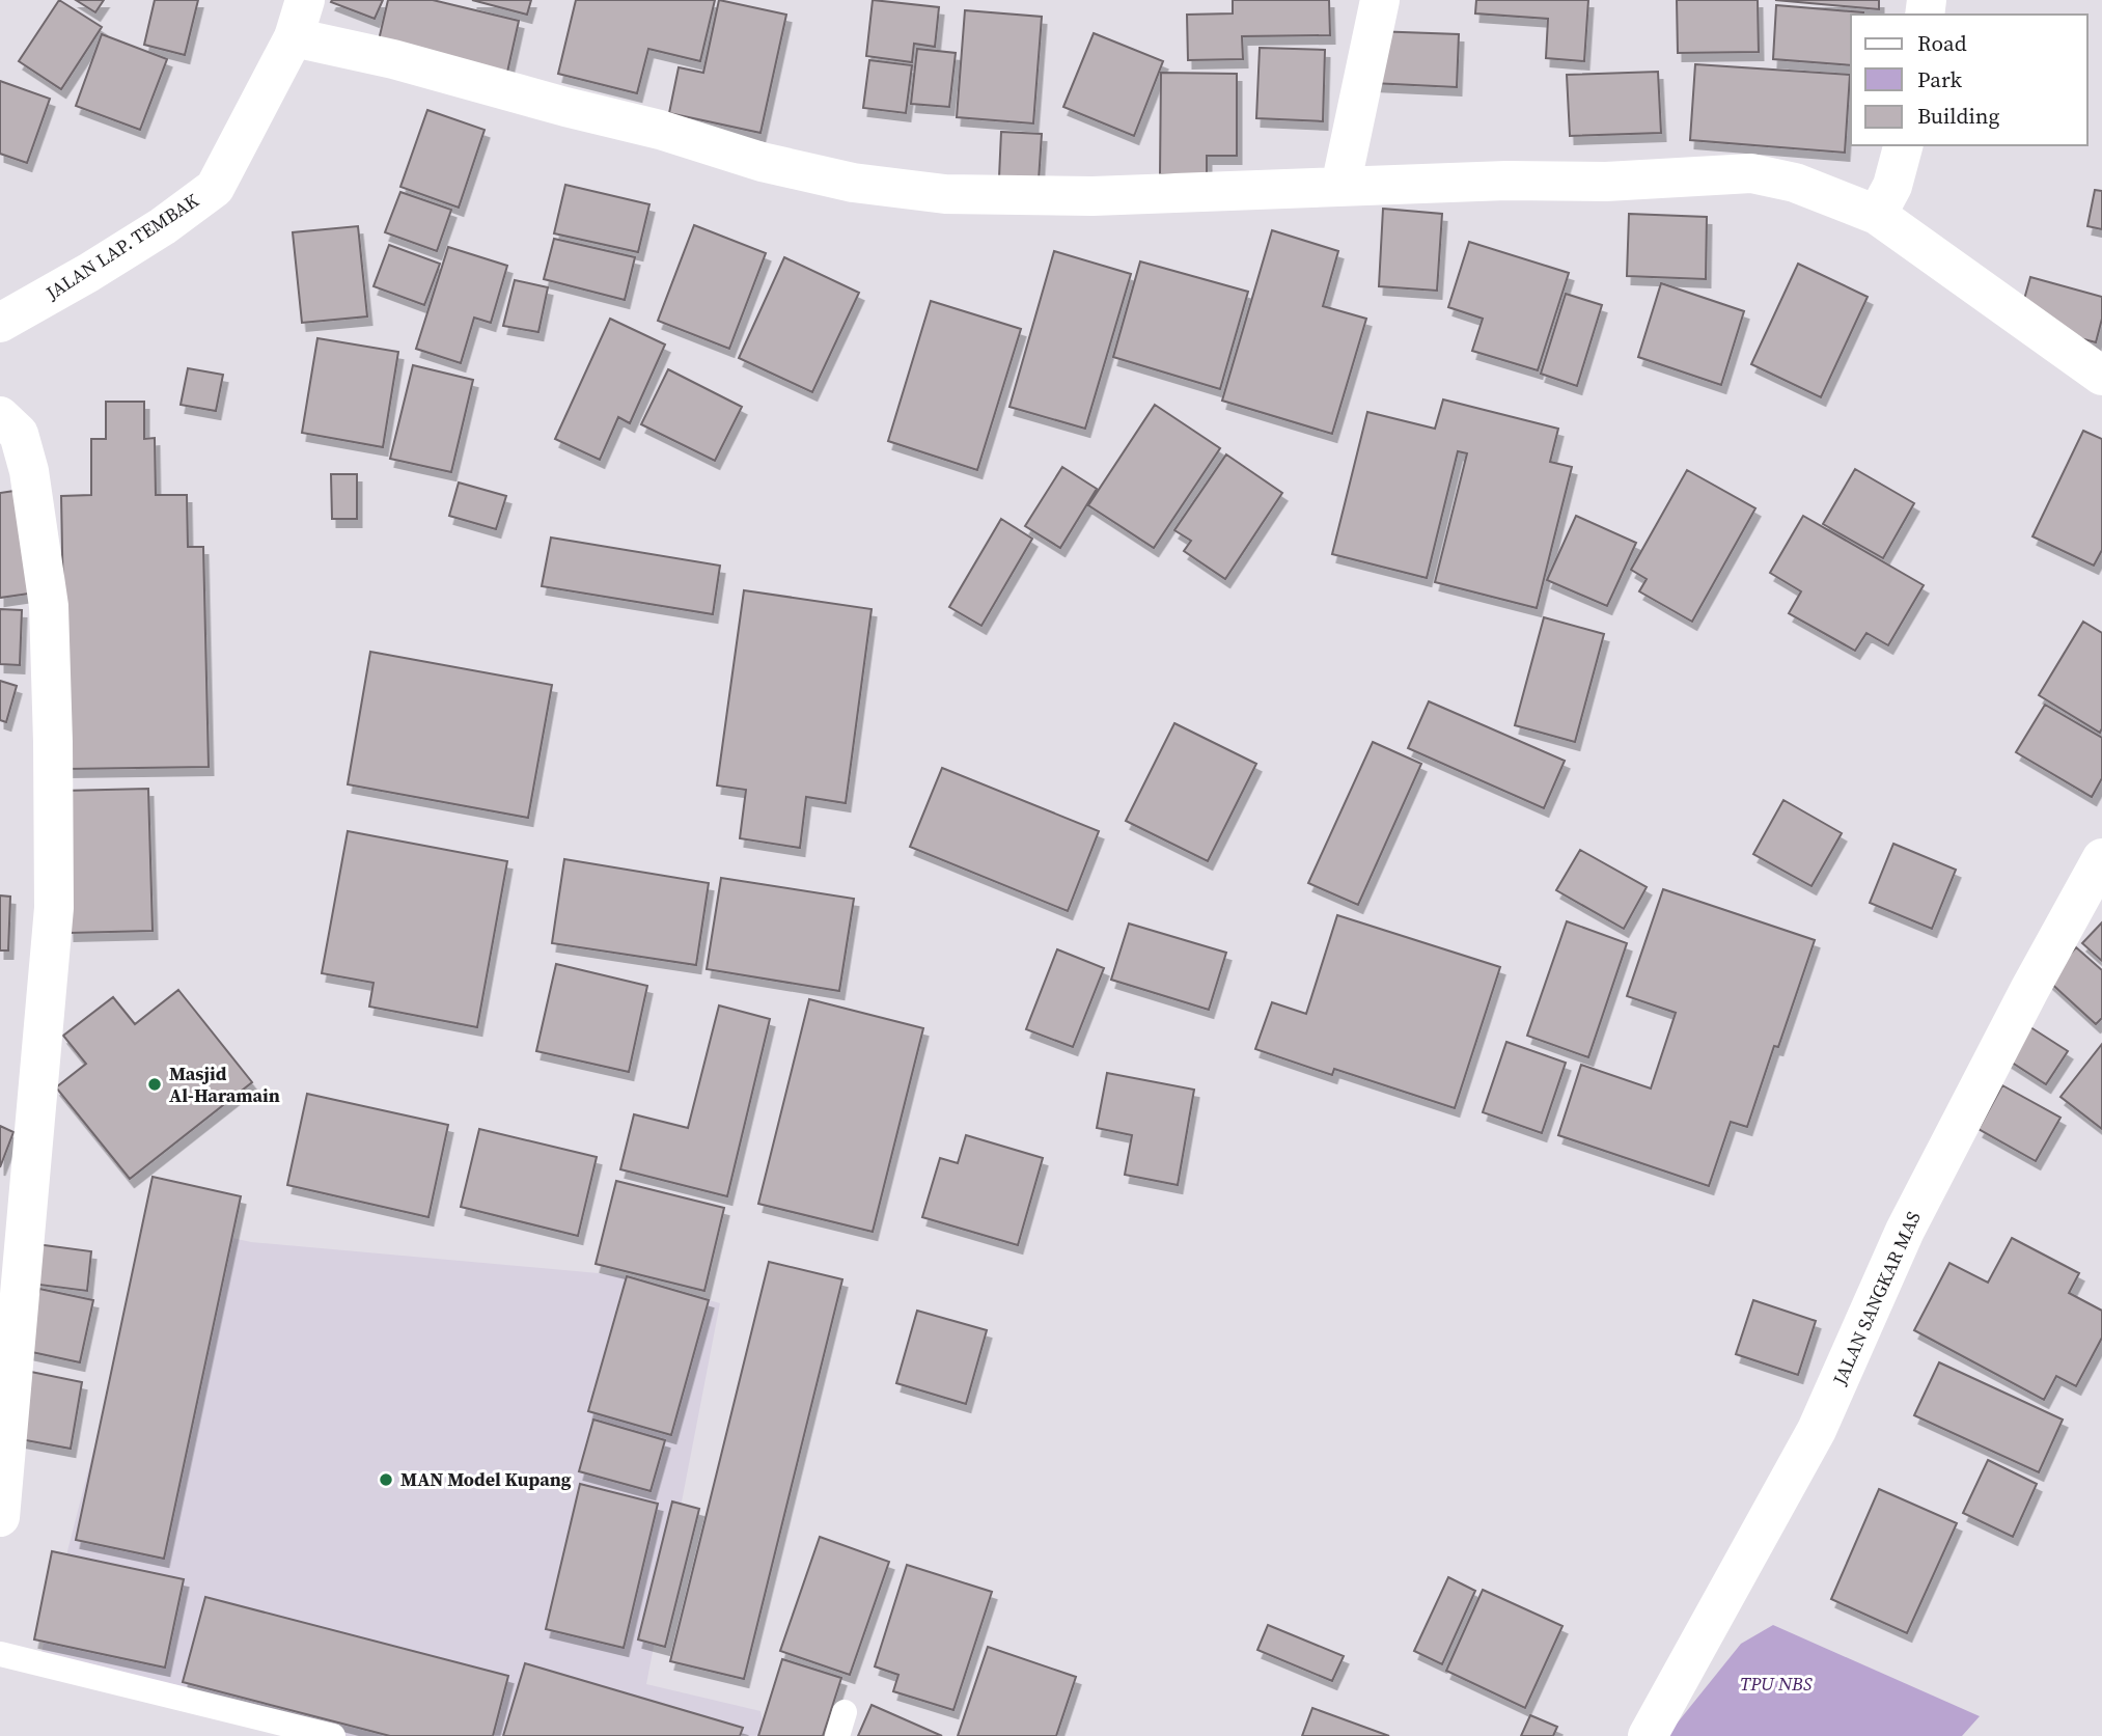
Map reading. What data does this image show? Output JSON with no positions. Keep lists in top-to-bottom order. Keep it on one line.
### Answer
{"streets":{"street":["JALAN LAP. TEMBAK","JALAN SANGKAR MAS"]},"parks":["TPU NBS"],"places":["Masjid Al-Haramain","MAN Model Kupang"],"legend":["Road","Park","Building"]}
